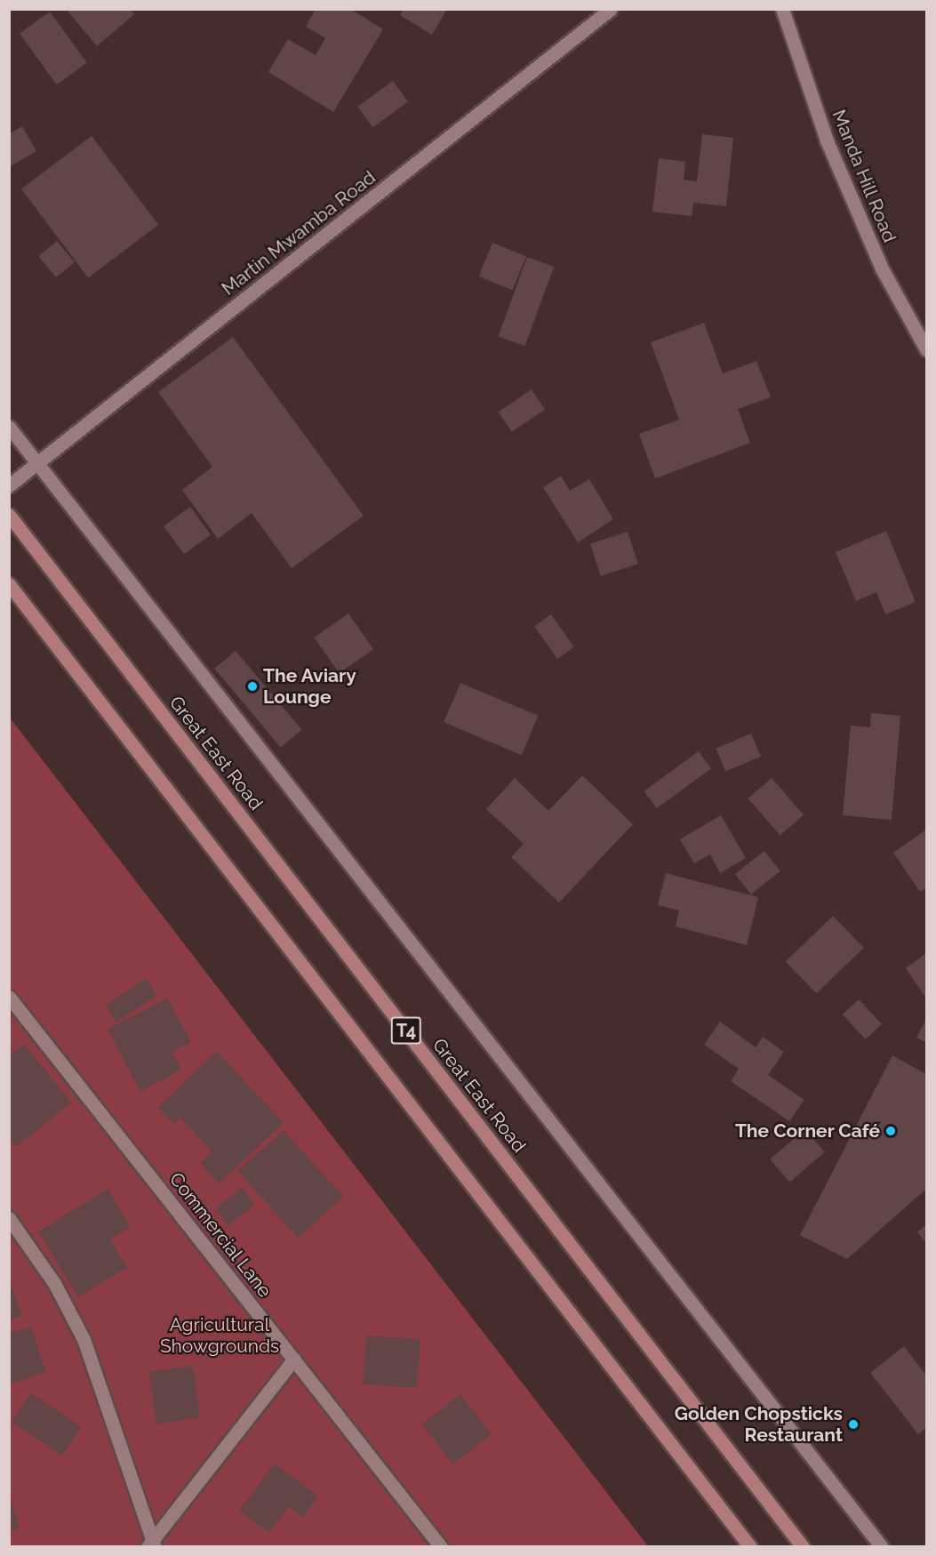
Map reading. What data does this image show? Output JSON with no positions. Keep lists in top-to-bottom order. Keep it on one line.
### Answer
{"streets":{"main road":["Great East Road","T4"],"street":["Manda Hill Road","Martin Mwamba Road","Commercial Lane"]},"parks":["Agricultural Showgrounds"],"places":["The Aviary Lounge","The Corner Café","Golden Chopsticks Restaurant"]}
